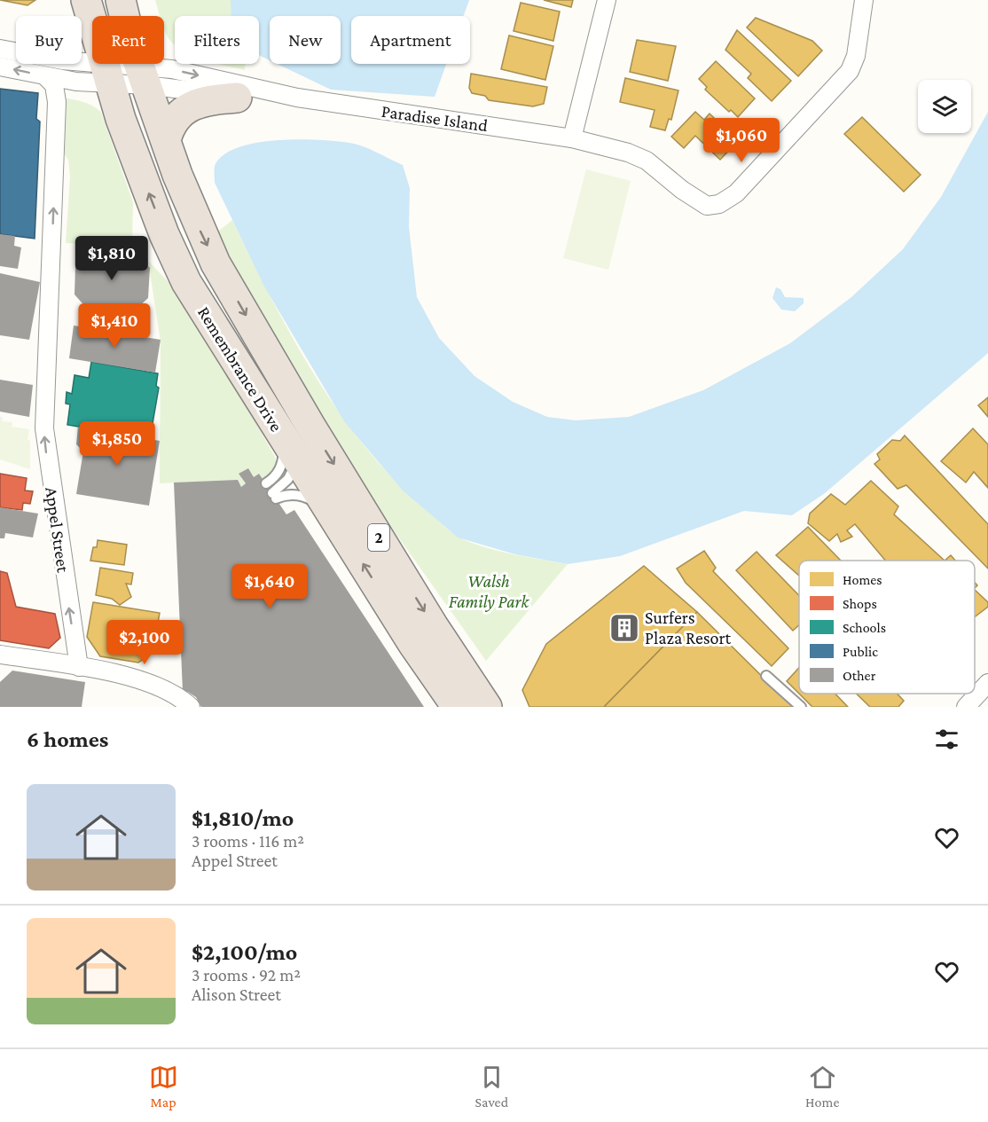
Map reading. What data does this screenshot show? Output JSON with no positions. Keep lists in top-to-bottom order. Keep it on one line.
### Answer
{"streets":{"highway":["Remembrance Drive","2"],"street":["Paradise Island","Appel Street"]},"crossings":[["Paradise Island","Remembrance Drive"]],"one_way":["Appel Street"],"parks":["Walsh Family Park"],"places":{"building":["Surfers Plaza Resort"]},"legend":["Homes","Shops","Schools","Public","Other"],"page":{"chip":["Buy","Rent","Filters","New","Apartment"],"price":["$1,060","$1,810","$1,410","$1,850","$1,640","$2,100"],"heading":"6 homes","list":[{"name":"$1,810/mo","note":"3 rooms · 116 m² · Appel Street"},{"name":"$2,100/mo","note":"3 rooms · 92 m² · Alison Street"}],"tabs":["Map","Saved","Home"]}}
